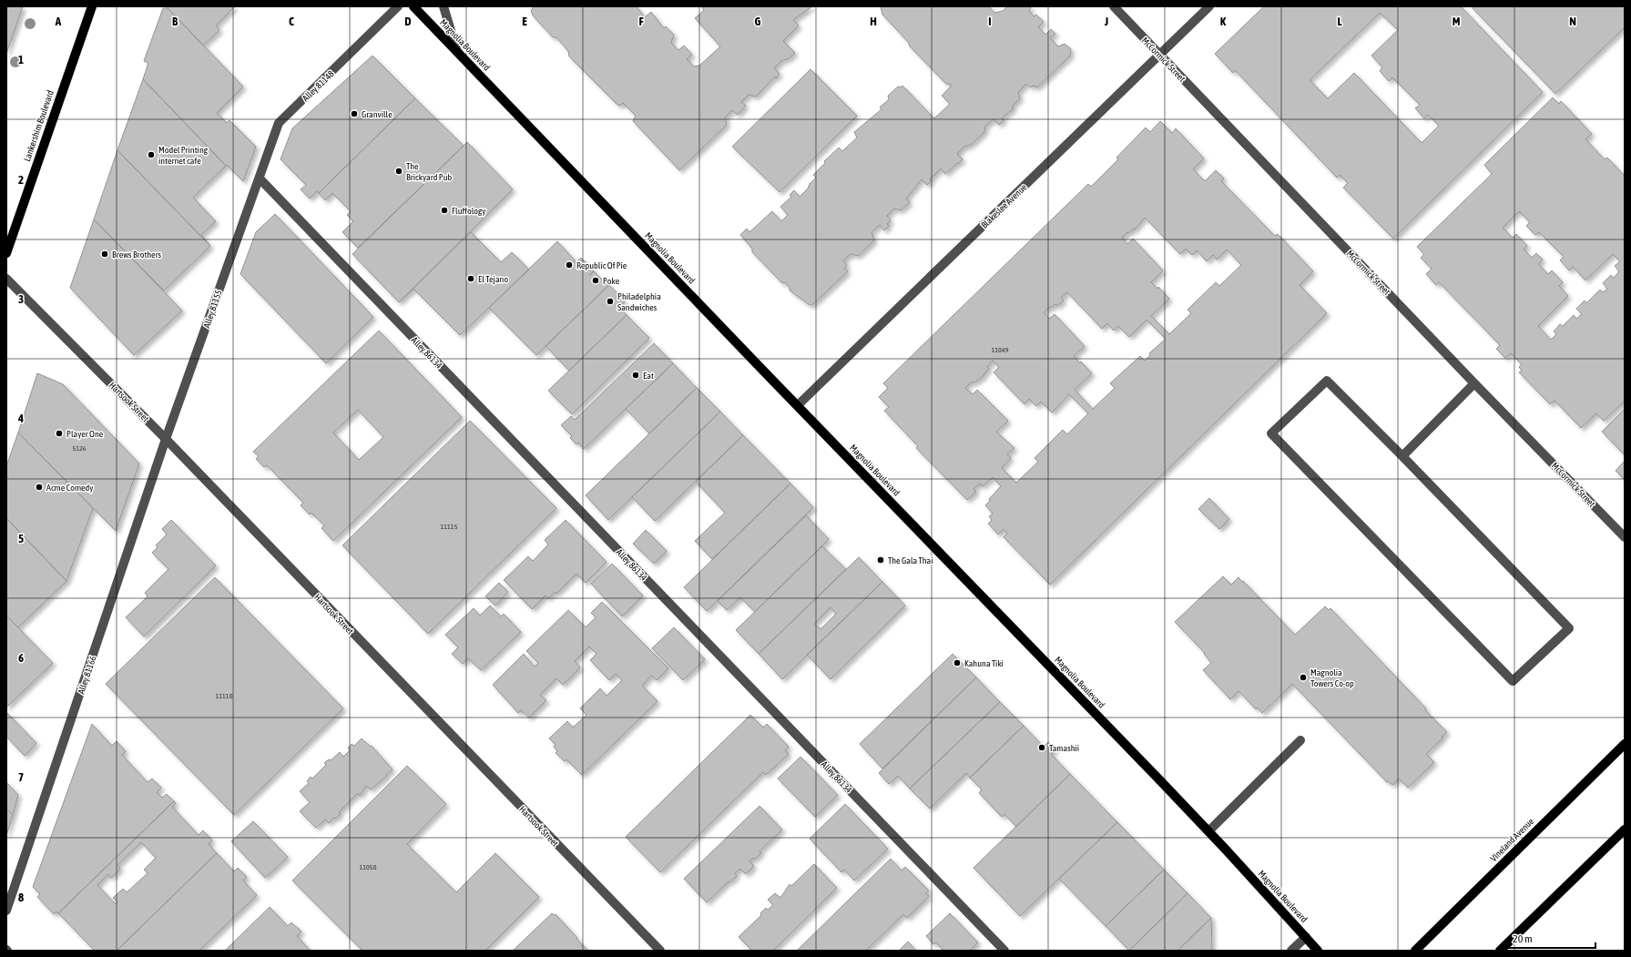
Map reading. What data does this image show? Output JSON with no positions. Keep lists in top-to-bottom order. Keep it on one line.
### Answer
{"streets":{"main road":["Magnolia Boulevard","Lankershim Boulevard","Vineland Avenue"],"street":["McCormick Street","Alley 81148","Blakeslee Avenue","Alley 81155","Alley 86134","Hartsook Street","Alley 81166"]},"crossings":[["Magnolia Boulevard","Blakeslee Avenue"],["McCormick Street","Blakeslee Avenue"],["Alley 81148","Alley 81155"],["Alley 81148","Alley 86134"],["Alley 81155","Alley 86134"],["Alley 81155","Hartsook Street"],["Alley 81155","Alley 81166"],["Hartsook Street","Alley 81166"]],"places":["Granville","Model Printing internet cafe","The Brickyard Pub","Fluffology","Brews Brothers","Republic Of Pie","El Tejano","Poke","Philadelphia Sandwiches","Eat","Player One","Acme Comedy","The Gala Thai","Kahuna Tiki","Magnolia Towers Co-op","Tamashii"],"house_numbers":["11049","5126","11115","11110","11050"],"scale_bar":"20 m","grid":{"columns":["A","B","C","D","E","F","G","H","I","J","K","L","M","N"],"rows":["1","2","3","4","5","6","7","8"]}}
